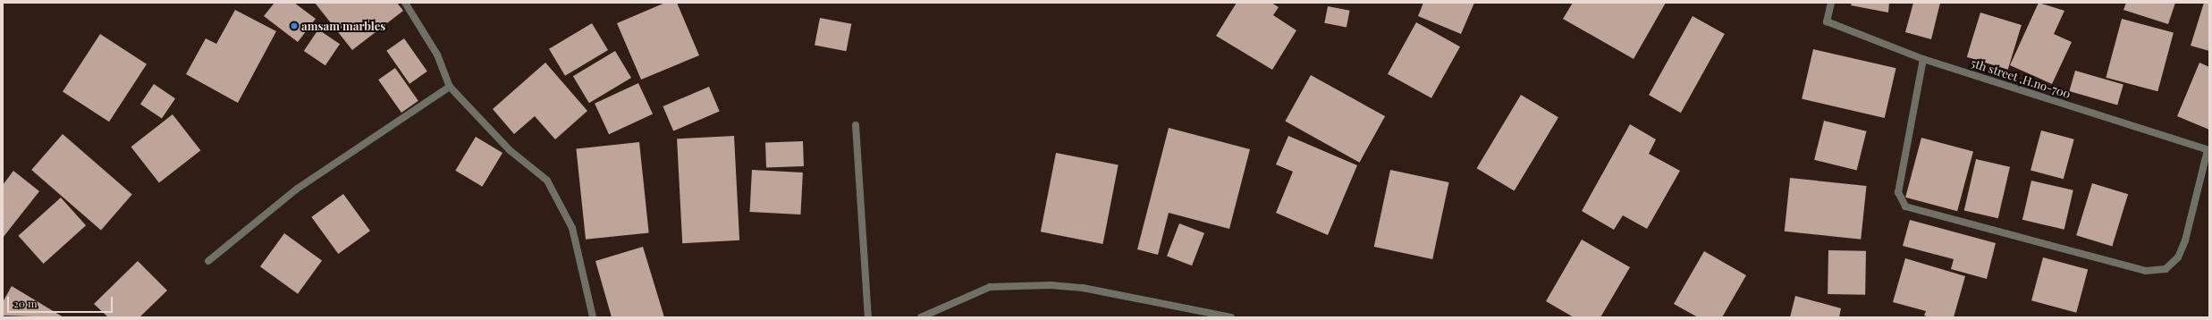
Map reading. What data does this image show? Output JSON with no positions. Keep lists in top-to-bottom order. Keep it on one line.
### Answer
{"streets":{"street":["5th street ,H.no-700"]},"places":["amsam marbles"],"scale_bar":"20 m"}
